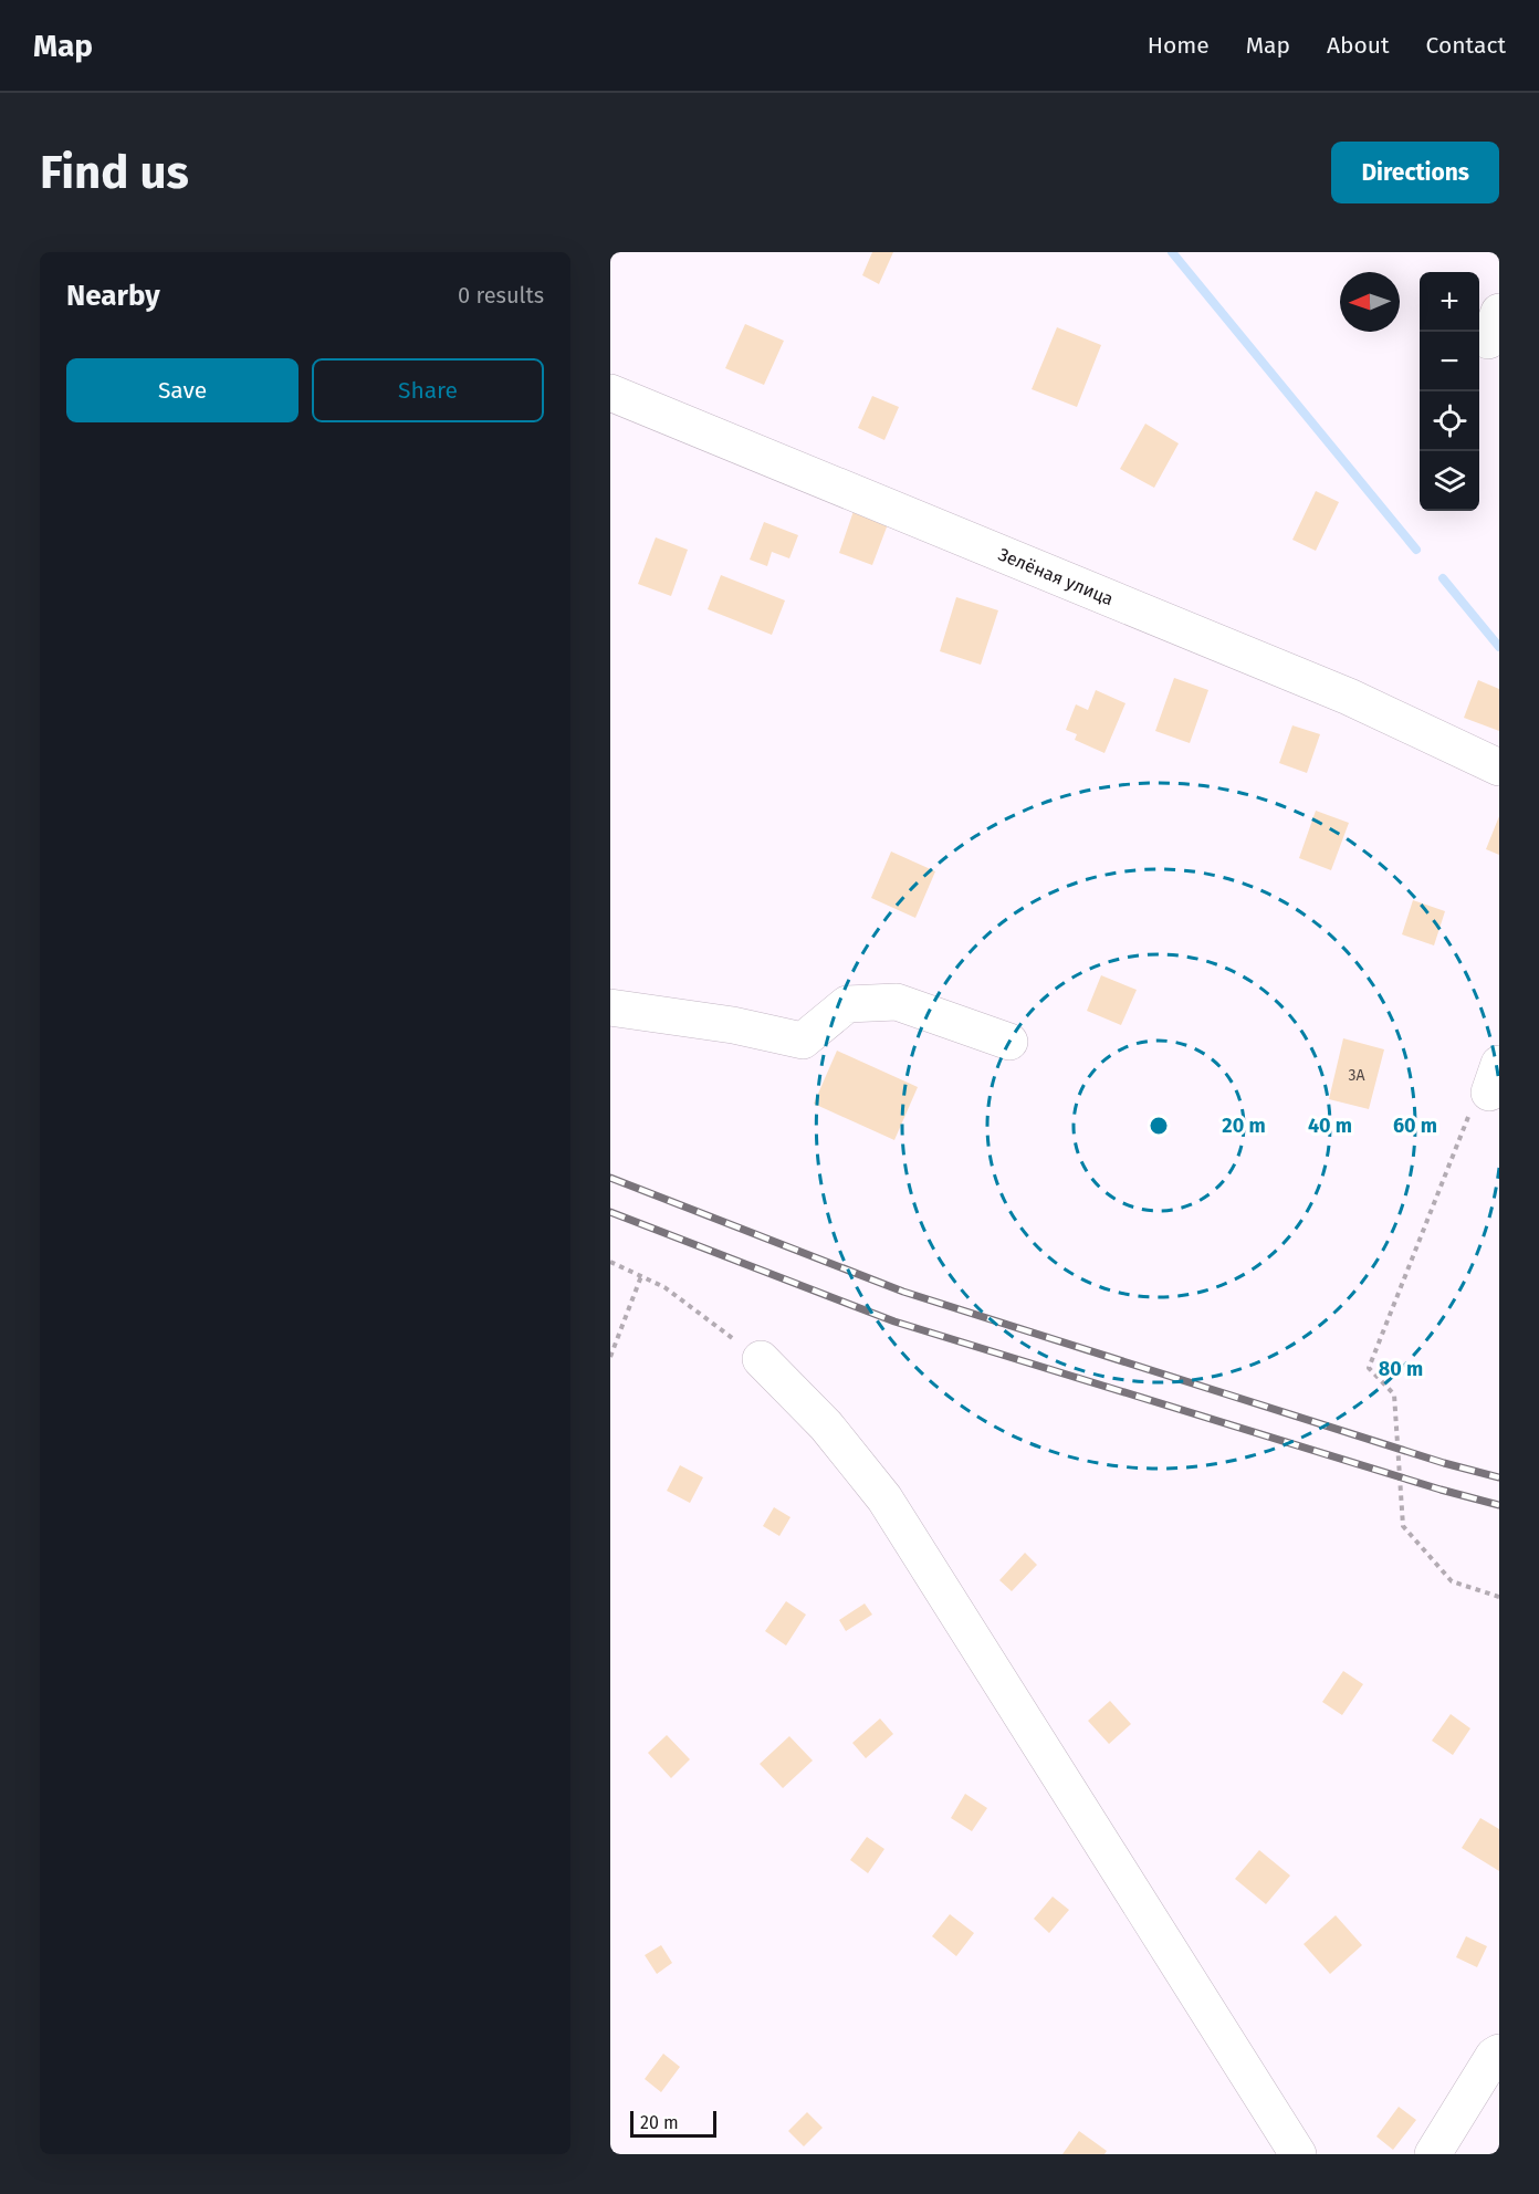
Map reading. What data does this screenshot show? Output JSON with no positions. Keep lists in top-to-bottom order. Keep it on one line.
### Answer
{"streets":{"street":["Зелёная улица"]},"house_numbers":["3А"],"scale_bar":"20 m","north":"left","page":{"header":"Map","nav":["Home","Map","About","Contact"],"buttons":["Directions",["Save","Share"]],"title":"Find us","heading":["Nearby","0 results"],"map_buttons":["+","−"],"scale":"20 m"},"rings":["20 m","40 m","60 m","80 m"]}
